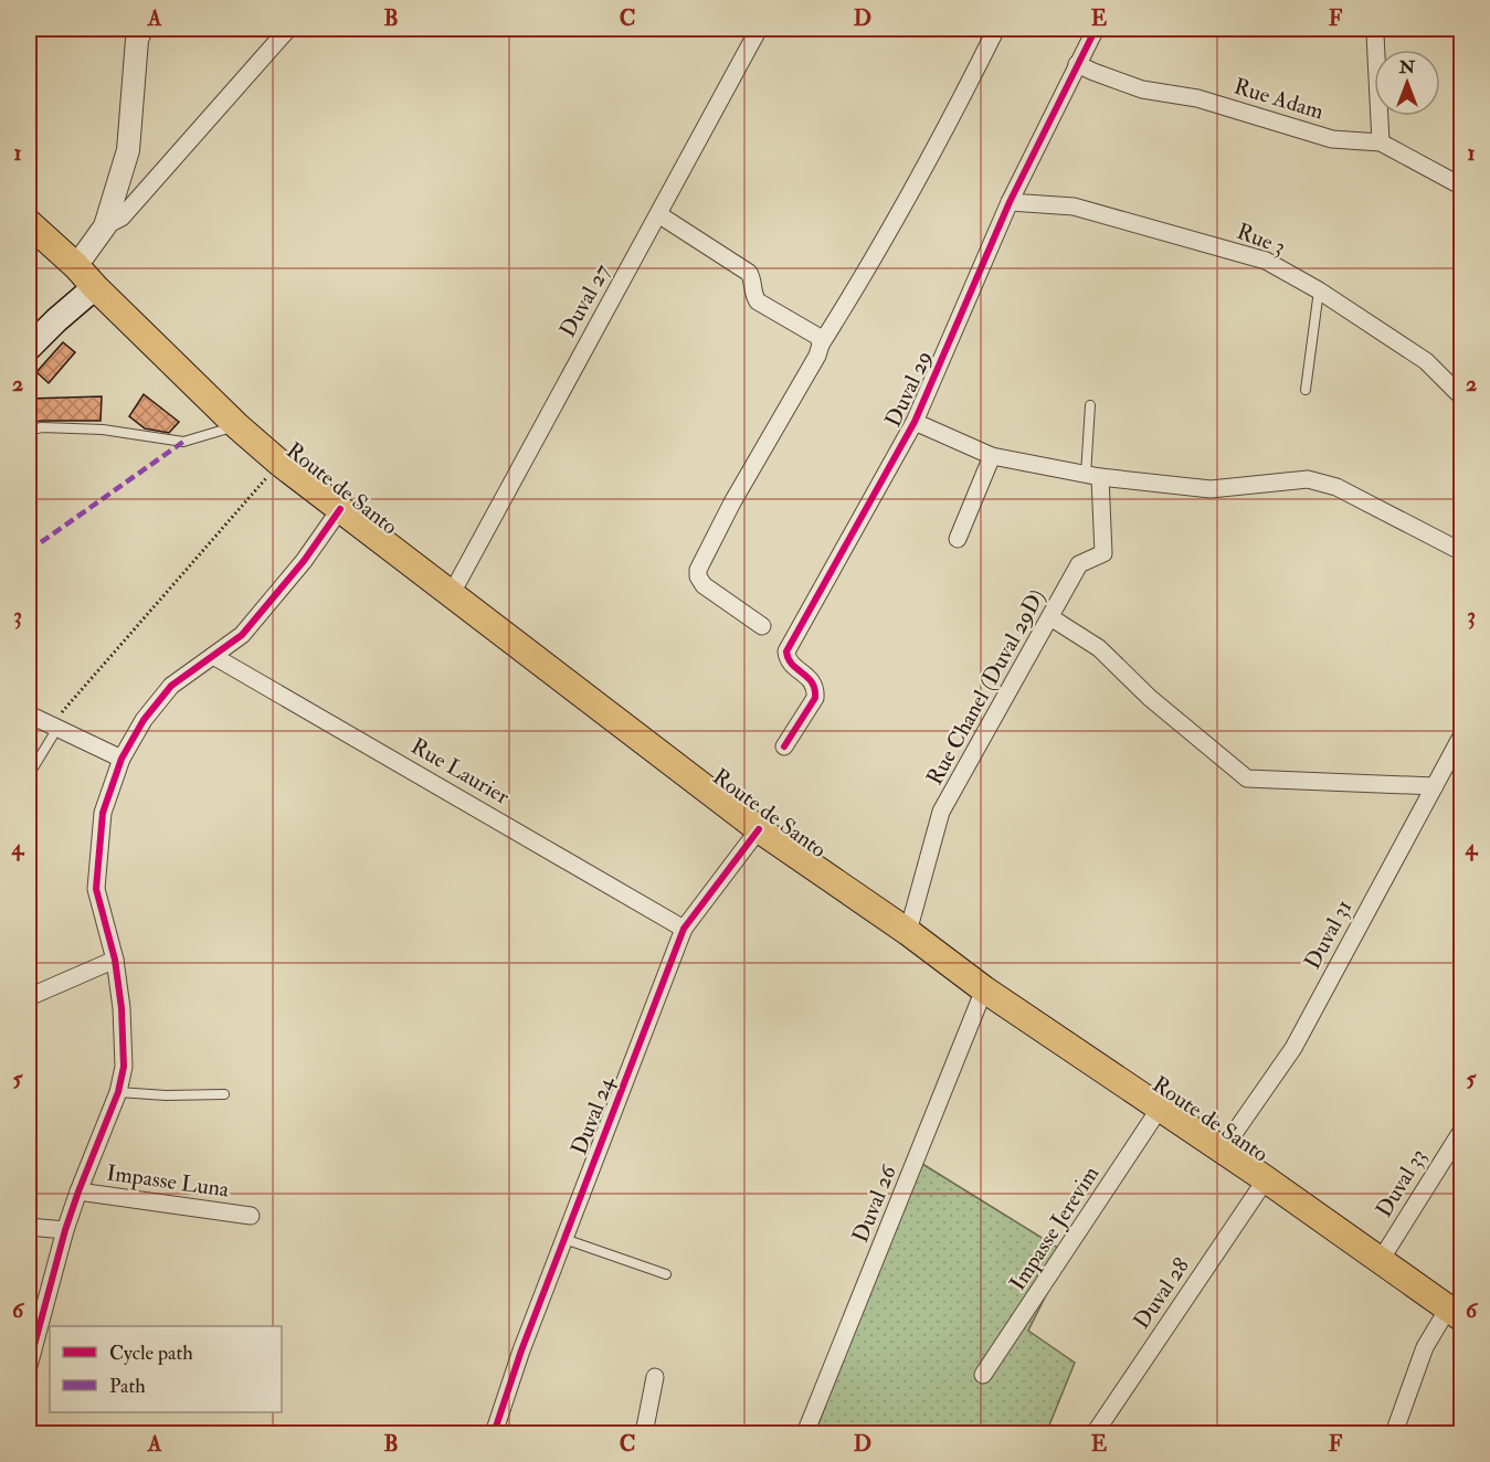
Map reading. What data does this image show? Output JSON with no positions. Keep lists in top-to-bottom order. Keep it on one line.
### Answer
{"streets":{"main road":["Route de Santo"],"street":["Rue Adam","Rue 3","Duval 27","Duval 29","Rue Chanel (Duval 29D)","Rue Laurier","Duval 31","Duval 24","Impasse Luna","Duval 33","Duval 26","Impasse Jerevim","Duval 28"]},"crossings":[["Rue Adam","Duval 29"],["Rue 3","Duval 29"],["Duval 27","Route de Santo"],["Route de Santo","Rue Chanel (Duval 29D)"],["Route de Santo","Duval 31"],["Route de Santo","Duval 24"],["Route de Santo","Duval 33"],["Route de Santo","Duval 26"],["Route de Santo","Impasse Jerevim"],["Route de Santo","Duval 28"],["Rue Laurier","Duval 24"]],"legend":["Cycle path","Path"],"north":"top","grid":{"columns":["A","B","C","D","E","F"],"rows":["1","2","3","4","5","6"]}}
